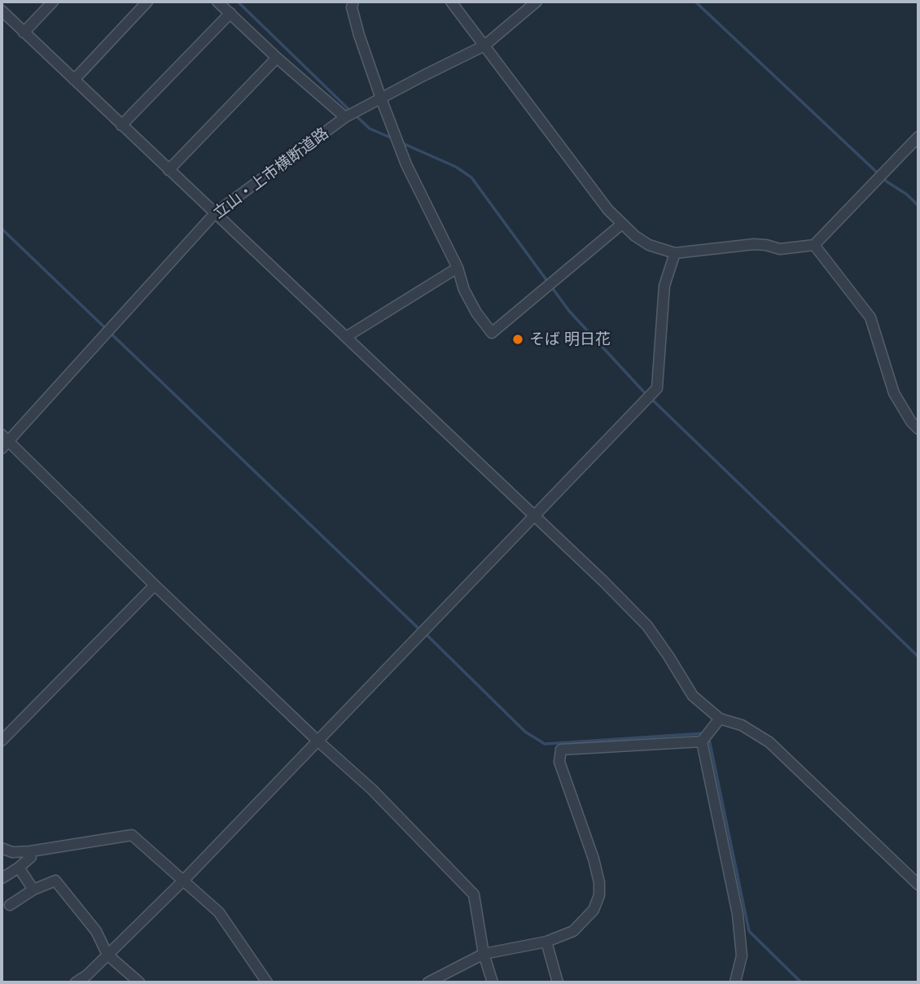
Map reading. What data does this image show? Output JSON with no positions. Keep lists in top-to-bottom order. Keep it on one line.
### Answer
{"streets":{"street":["立山・上市横断道路"]},"places":["そば 明日花"]}
